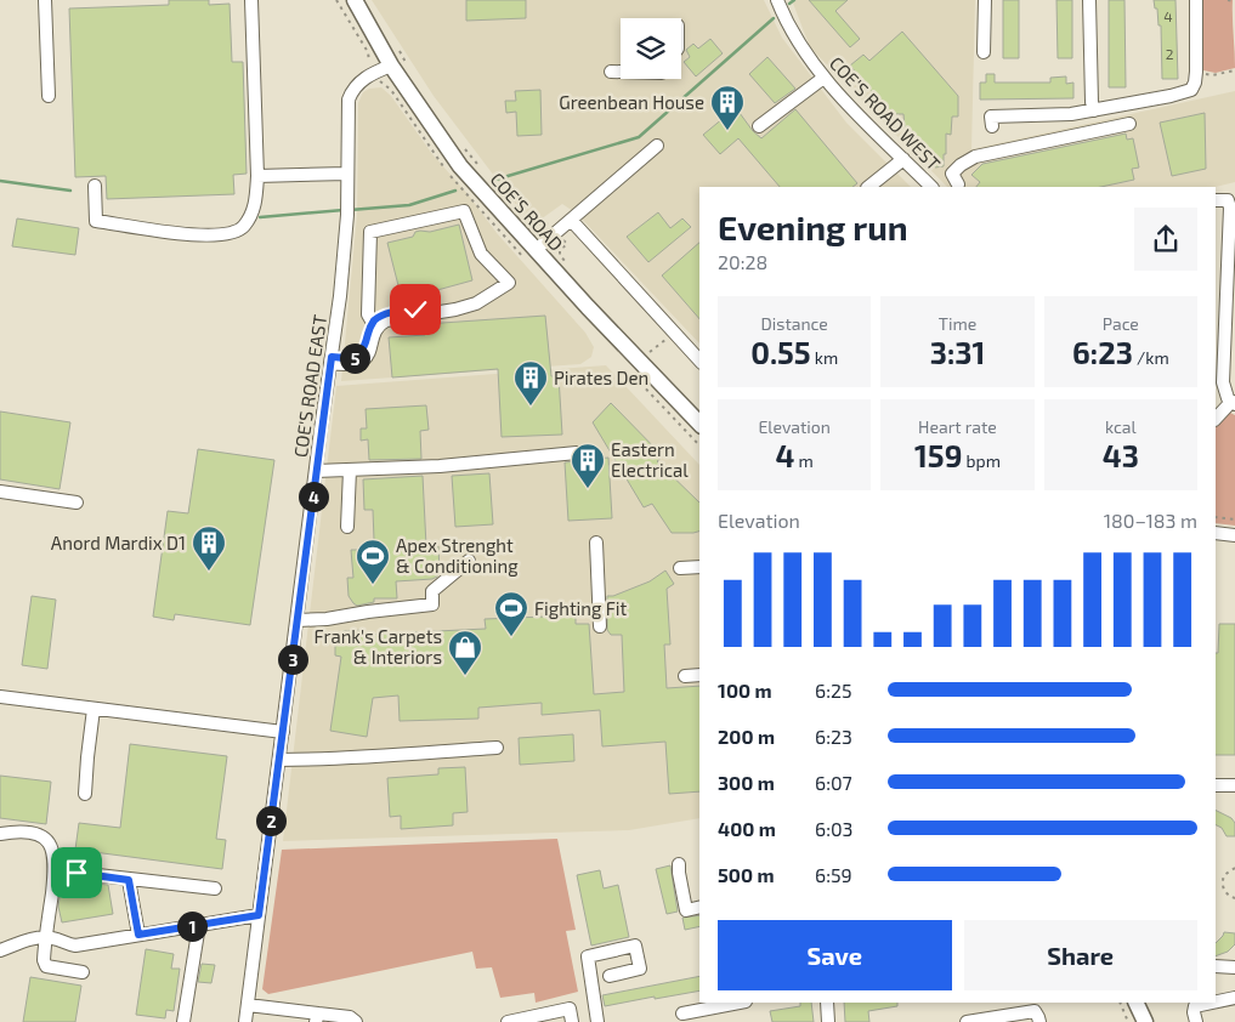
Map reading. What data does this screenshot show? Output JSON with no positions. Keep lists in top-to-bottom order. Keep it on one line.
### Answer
{"streets":{"main road":["COE'S ROAD"],"street":["COE'S ROAD WEST","COE'S ROAD EAST"]},"crossings":[["COE'S ROAD","COE'S ROAD EAST"]],"places":{"building":["Greenbean House","Pirates Den","Eastern Electrical","Anord Mardix D1"],"sports":["Apex Strenght & Conditioning","Fighting Fit"],"shop":["Frank's Carpets & Interiors"]},"house_numbers":["4","2"],"page":{"heading":["Evening run","20:28"],"stats":[["Distance","0.55 km"],["Time","3:31"],["Pace","6:23 /km"],["Elevation","4 m"],["Heart rate","159 bpm"],["kcal","43"]],"pins":["5","4","3","2","1"],"chart":["Elevation","180–183 m"],"list":[{"name":"100 m","note":"6:25"},{"name":"200 m","note":"6:23"},{"name":"300 m","note":"6:07"},{"name":"400 m","note":"6:03"},{"name":"500 m","note":"6:59"}],"buttons":["Save","Share"]}}
